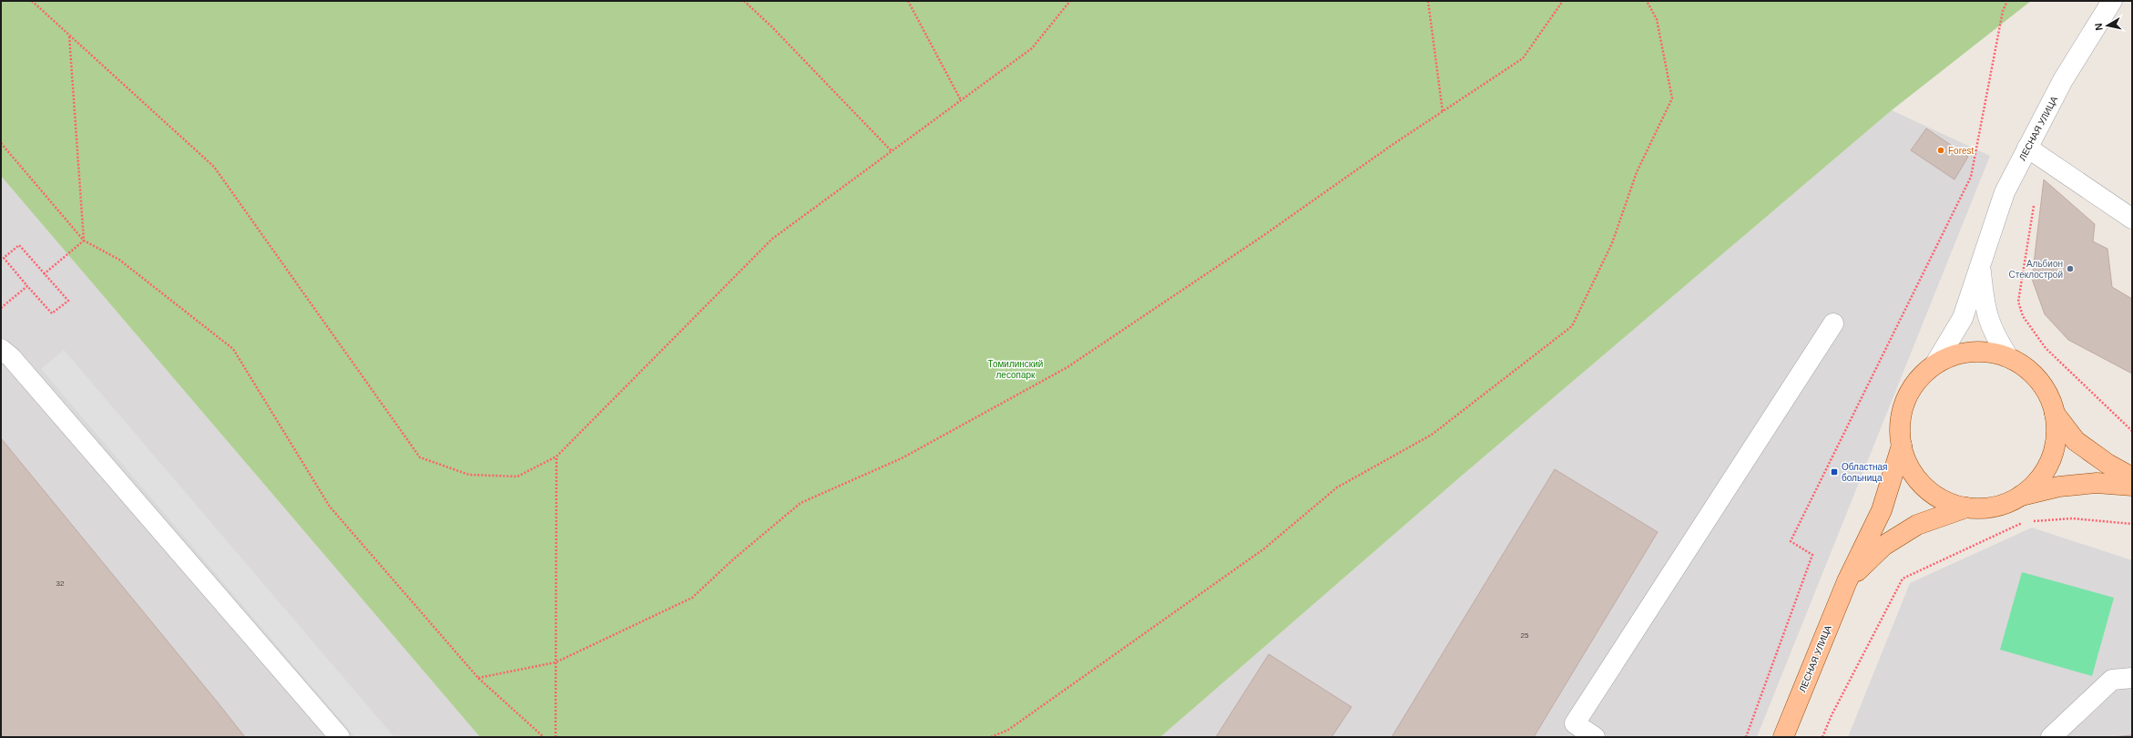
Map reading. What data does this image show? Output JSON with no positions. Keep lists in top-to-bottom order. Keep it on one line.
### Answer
{"streets":{"main road":["ЛЕСНАЯ УЛИЦА"]},"parks":["Томилинский лесопарк"],"places":{"other":["Forest","Альбион Стеклострой"],"transit":["Областная больница"]},"house_numbers":["32","25"],"north":"left"}
